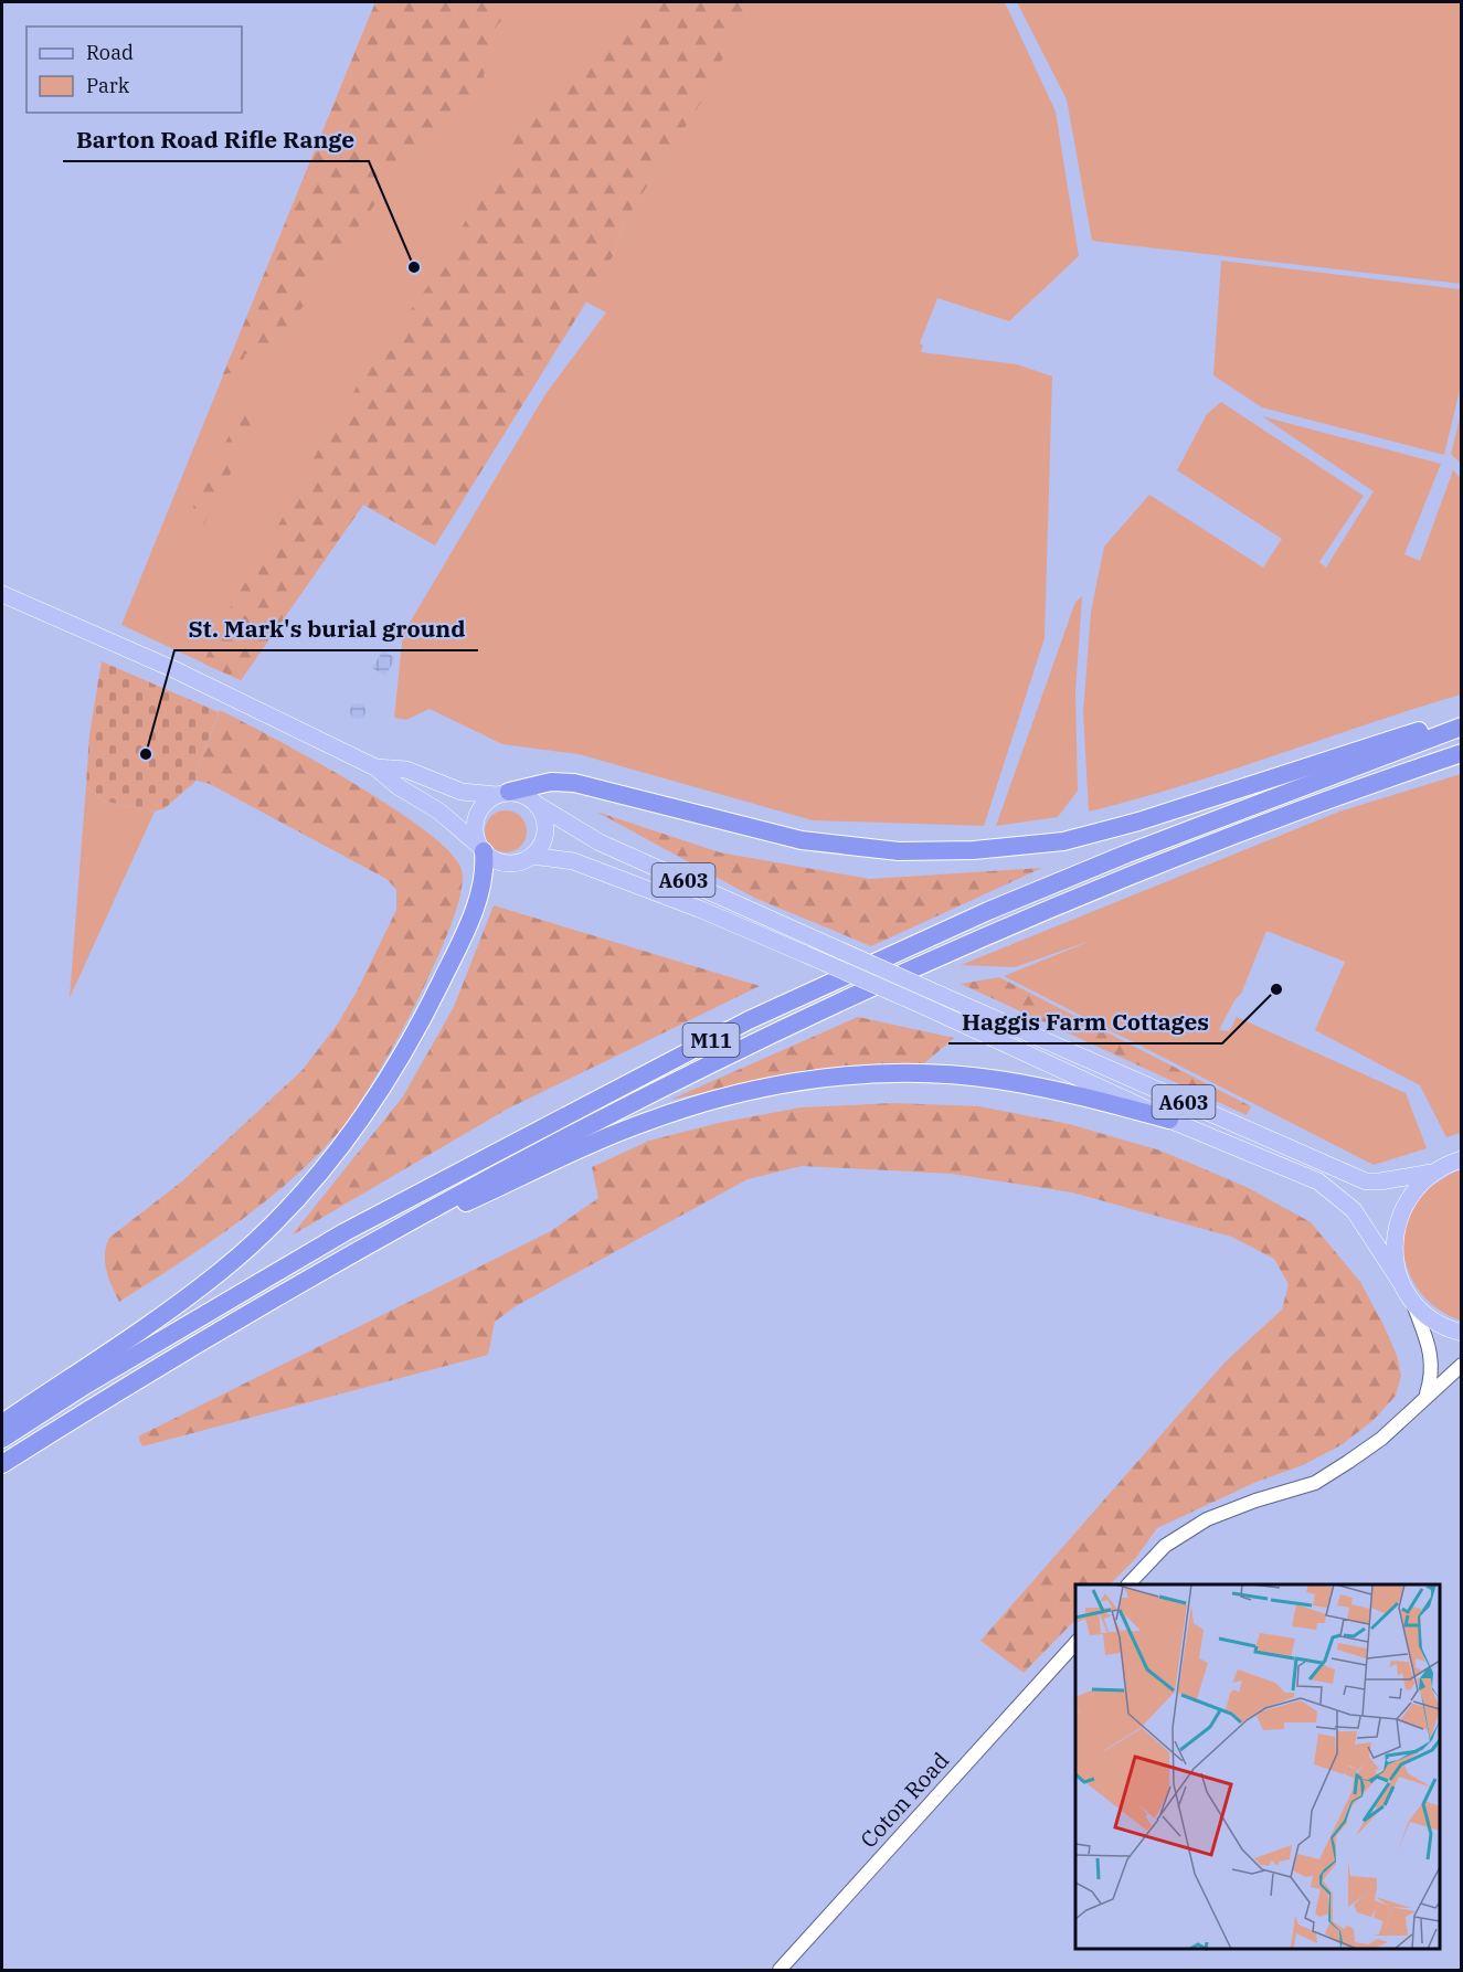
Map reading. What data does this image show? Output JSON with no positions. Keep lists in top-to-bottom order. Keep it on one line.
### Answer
{"streets":{"highway":["M11"],"main road":["A603"],"street":["Coton Road"]},"places":["Barton Road Rifle Range","St. Mark's burial ground","Haggis Farm Cottages"],"legend":["Road","Park"]}
